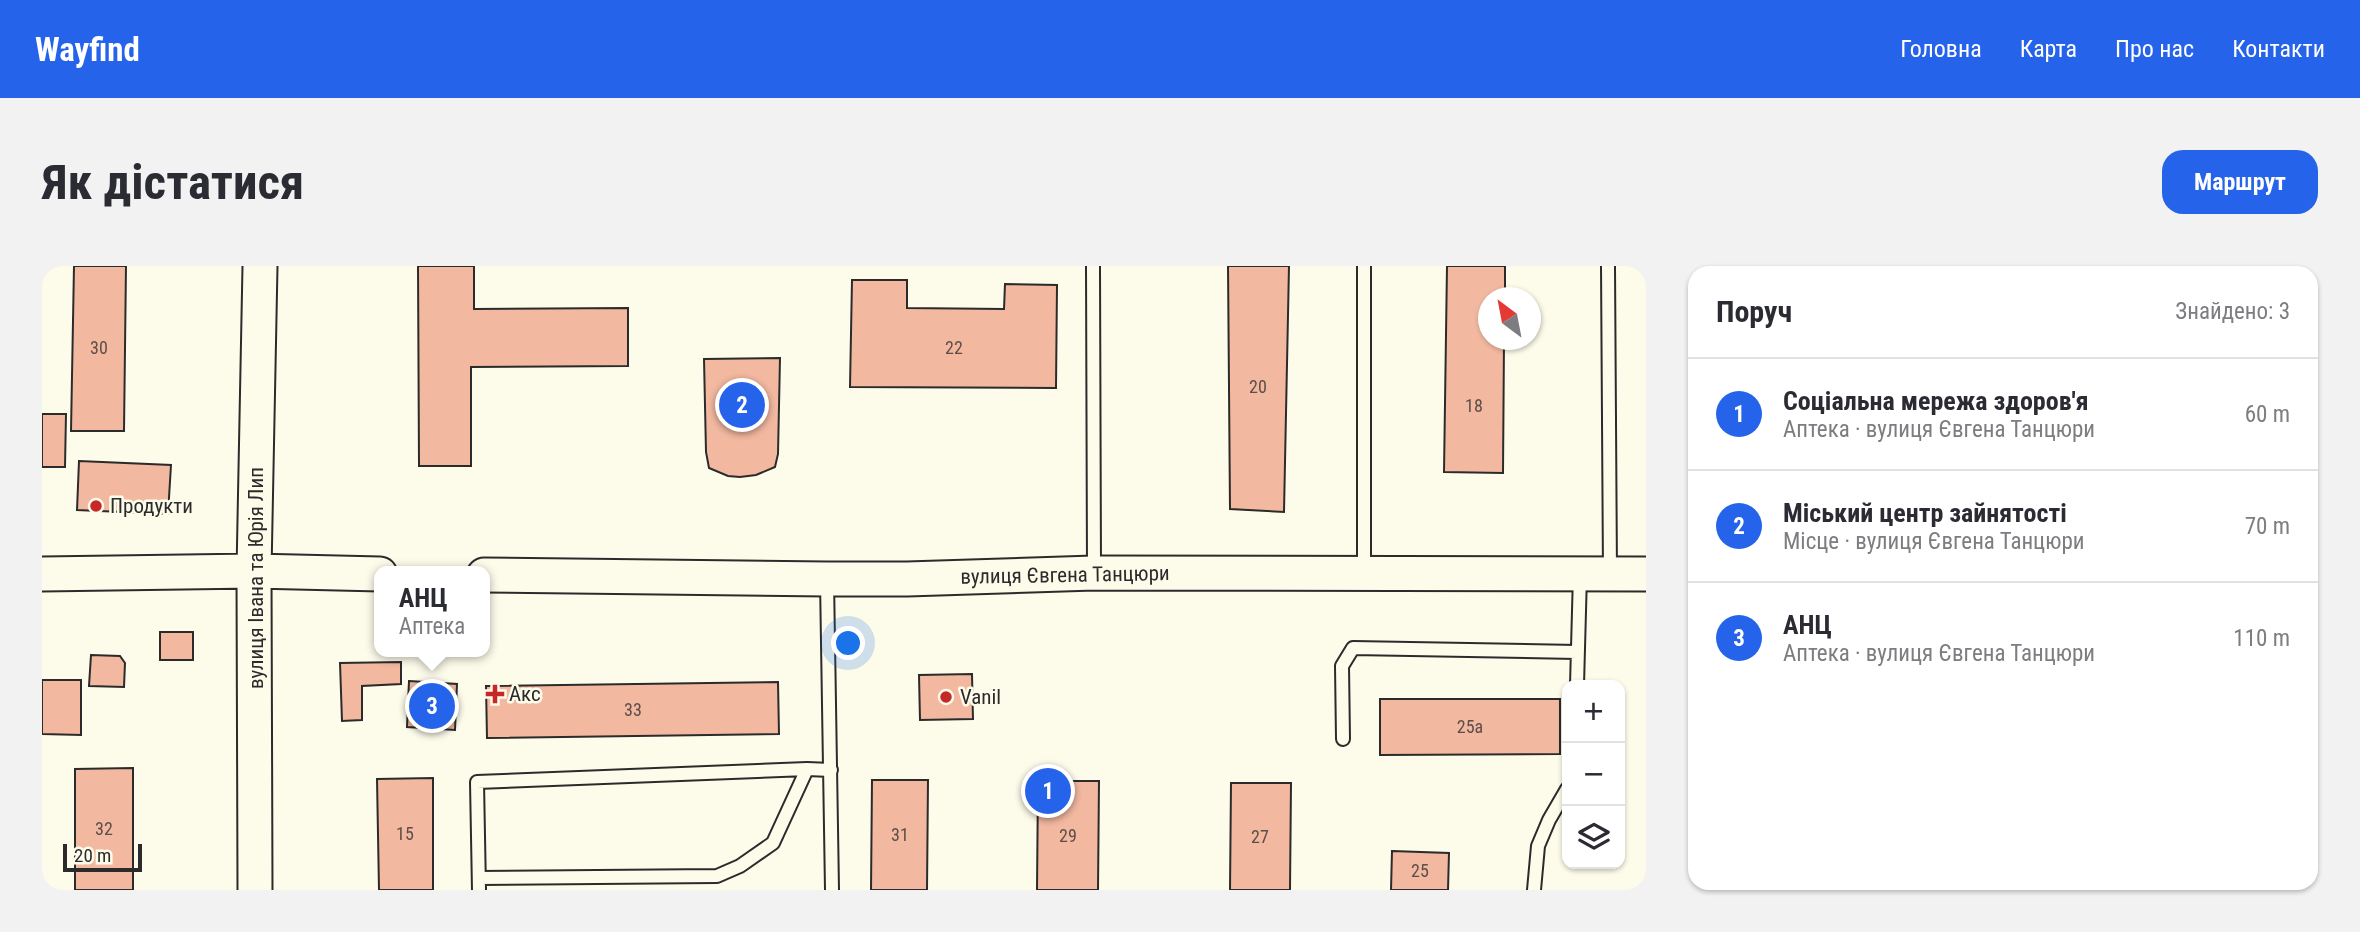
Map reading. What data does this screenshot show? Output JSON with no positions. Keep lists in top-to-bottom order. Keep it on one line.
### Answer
{"streets":{"street":["вулиця Євгена Танцюри","вулиця Івана та Юрія Лип"]},"places":{"other":["Продукти","Vanil"],"health":["Акс"]},"house_numbers":["30","22","20","18","33","25а","32","15","31","29","27","25"],"scale_bar":"20 m","north":"top left","page":{"header":"Wayfind","nav":["Головна","Карта","Про нас","Контакти"],"buttons":"Маршрут","title":"Як дістатися","heading":["Поруч","Знайдено: 3"],"list":[{"mark":"1","name":"Соціальна мережа здоров'я","note":"Аптека · вулиця Євгена Танцюри","value":"60 m"},{"mark":"2","name":"Міський центр зайнятості","note":"Місце · вулиця Євгена Танцюри","value":"70 m"},{"mark":"3","name":"АНЦ","note":"Аптека · вулиця Євгена Танцюри","value":"110 m"}],"pins":["2","3","1"],"popup":["АНЦ","Аптека"],"map_buttons":["+","−"],"scale":"20 m"}}
